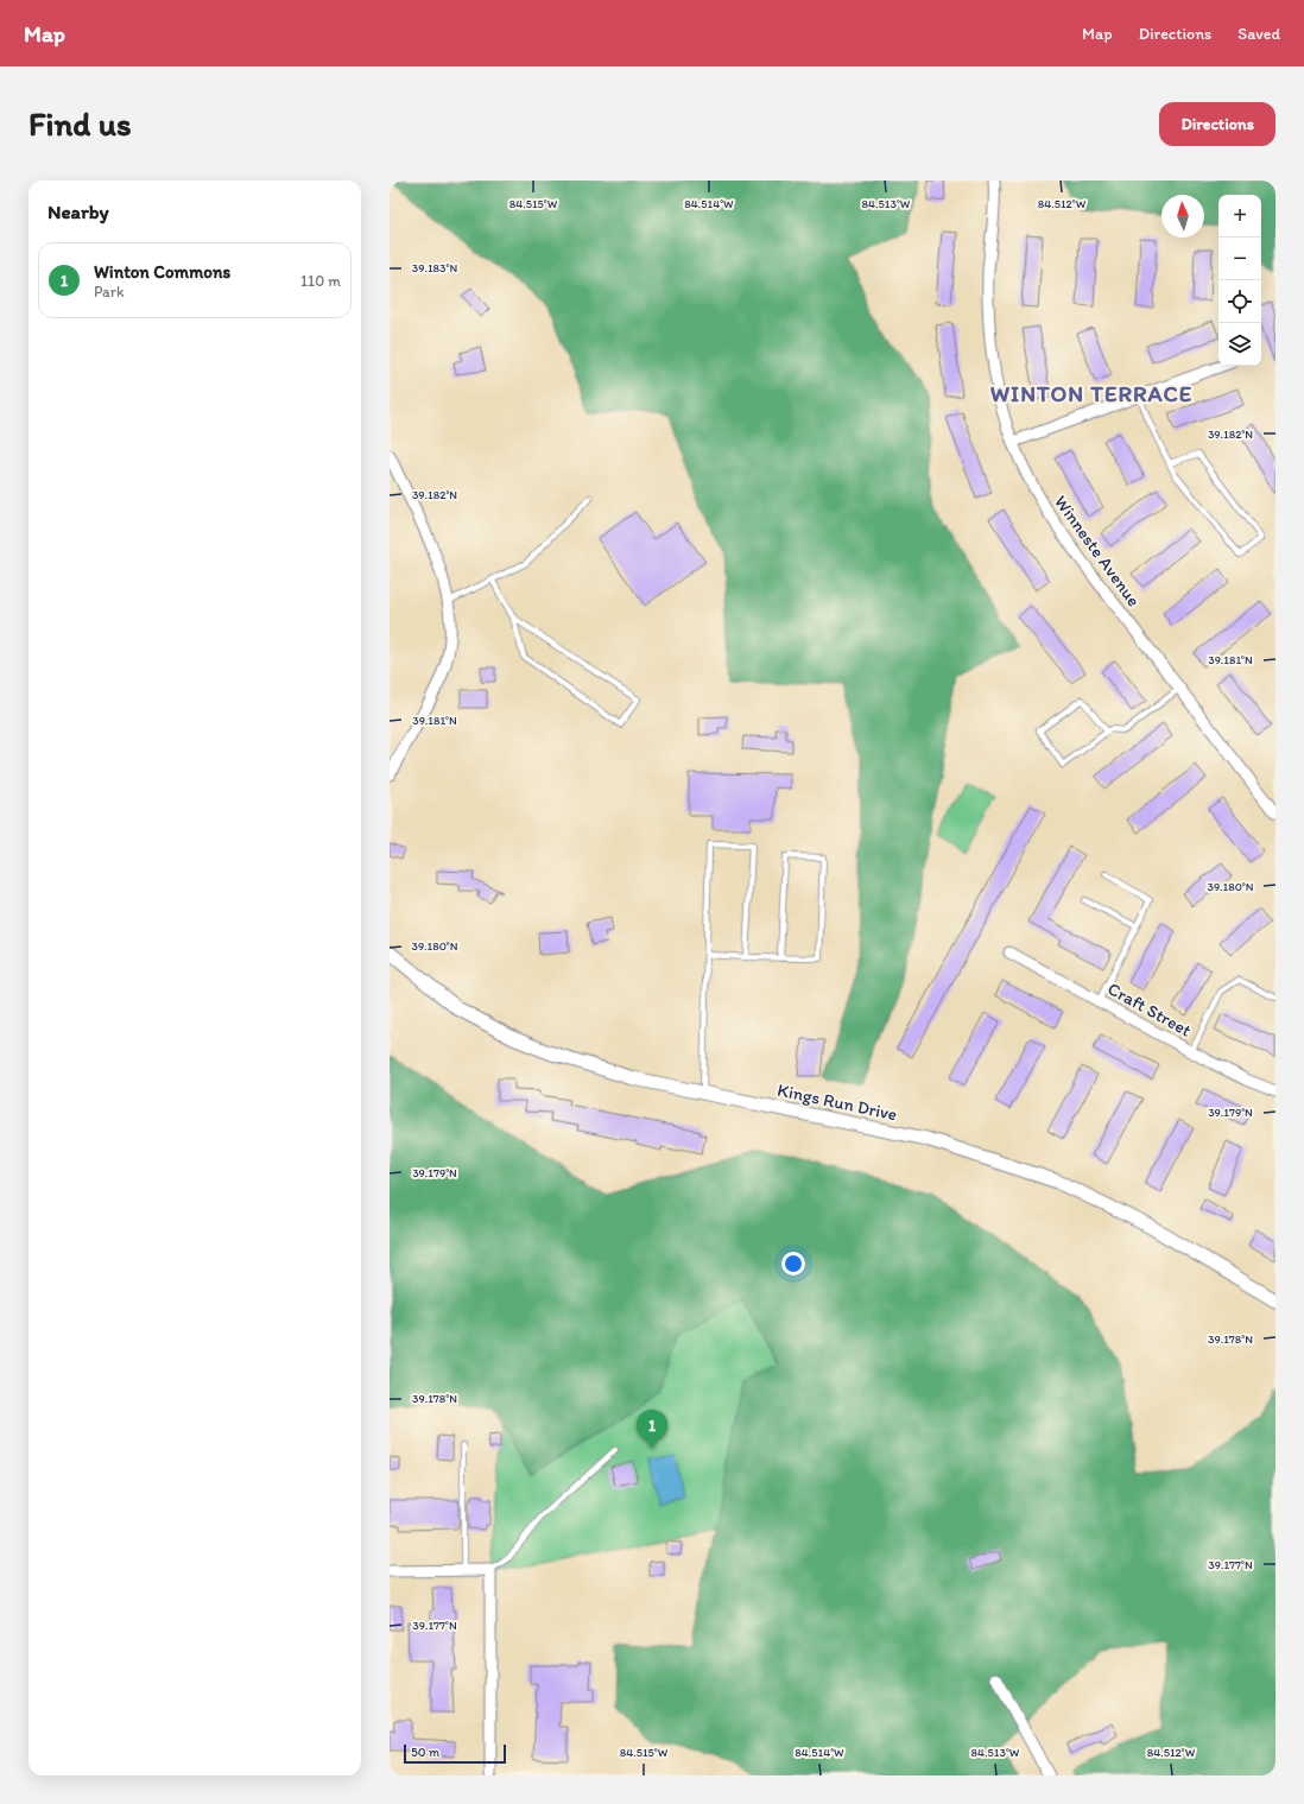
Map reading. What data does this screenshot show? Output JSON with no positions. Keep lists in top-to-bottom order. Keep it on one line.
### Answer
{"streets":{"street":["Winneste Avenue","Craft Street","Kings Run Drive"]},"districts":["WINTON TERRACE"],"scale_bar":"50 m","north":"top","page":{"header":"Map","nav":["Map","Directions","Saved"],"buttons":"Directions","title":"Find us","heading":"Nearby","map_buttons":["+","−"],"list":[{"mark":"1","name":"Winton Commons","note":"Park","value":"110 m"}],"pins":"1","scale":"50 m"},"coordinates":["84.515°W","84.514°W","84.513°W","84.512°W","39.183°N","39.182°N","39.181°N","39.180°N","39.179°N","39.178°N","39.177°N"]}
